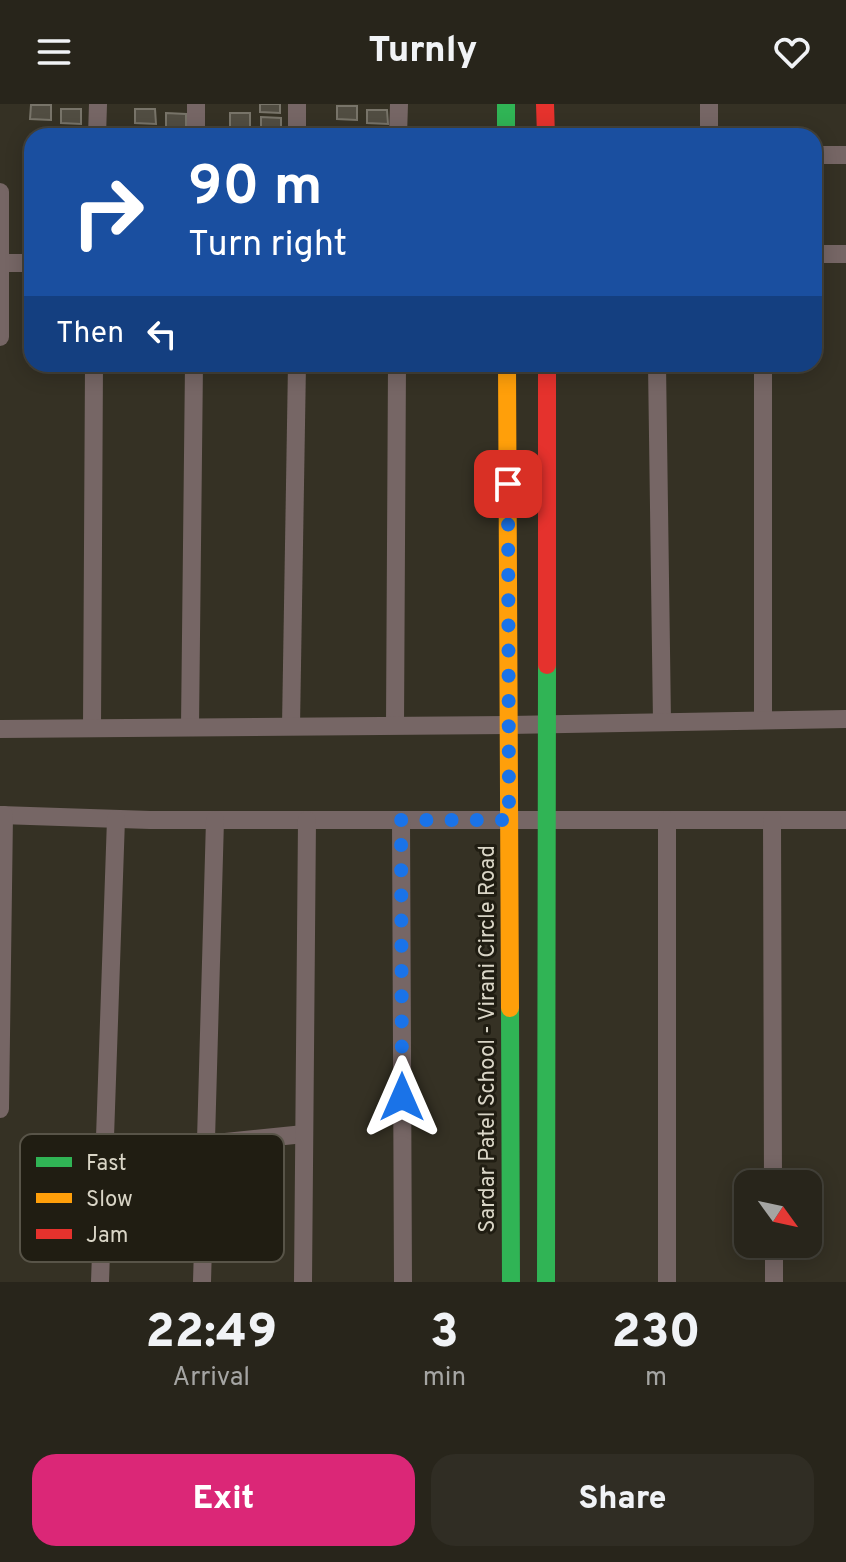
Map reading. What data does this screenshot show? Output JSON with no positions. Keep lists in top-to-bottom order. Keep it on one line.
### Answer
{"streets":{"street":["Sardar Patel School - Virani Circle Road"]},"legend":["Fast","Slow","Jam"],"north":"bottom right","page":{"header":"Turnly","turn":["90 m","Turn right"],"then":"Then","eta":["22:49","Arrival","3","min","230","m"],"buttons":["Exit","Share"]}}
